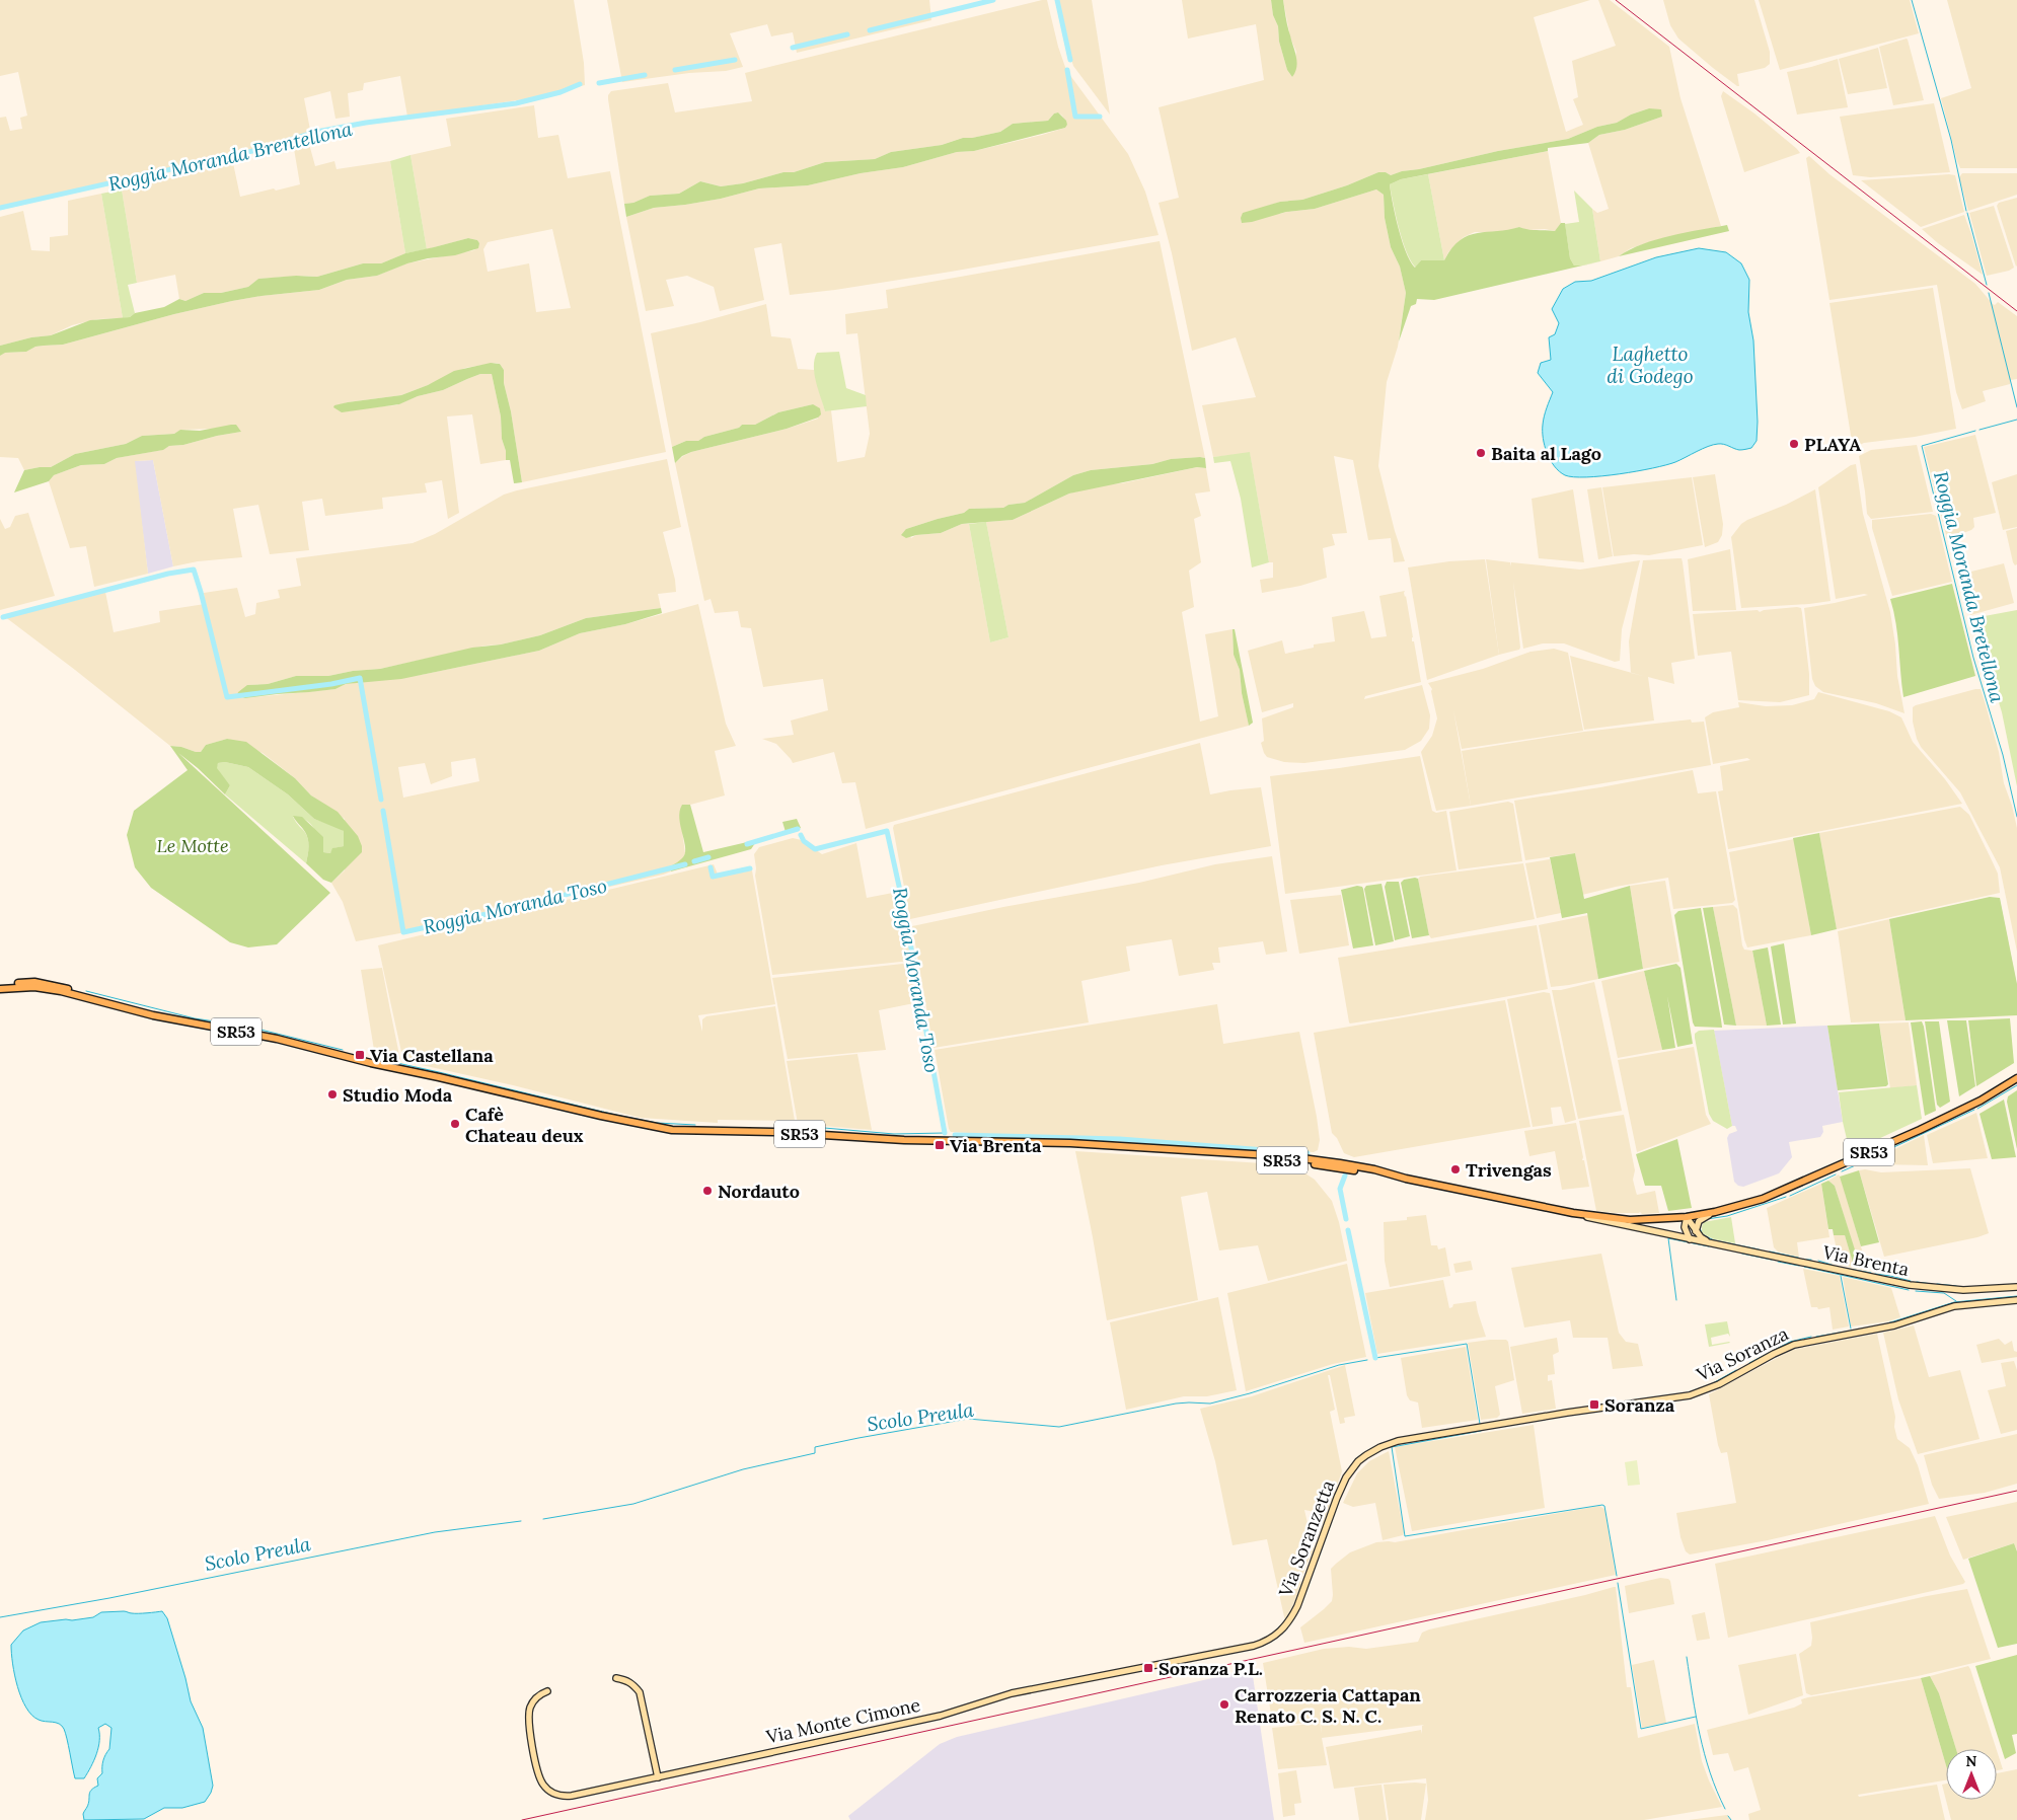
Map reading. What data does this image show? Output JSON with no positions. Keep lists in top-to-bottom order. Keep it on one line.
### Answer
{"streets":{"main road":["SR53","Via Brenta","Via Soranza","Via Soranzetta","Via Monte Cimone"]},"crossings":[["SR53","Via Brenta"],["Via Soranza","Via Soranzetta"],["Via Soranzetta","Via Monte Cimone"]],"water":["Roggia Moranda Brentellona","Laghetto di Godego","Roggia Moranda Bretellona","Roggia Moranda Toso","Scolo Preula"],"parks":["Le Motte"],"places":{"other":["PLAYA","Baita al Lago","Studio Moda","Cafè Chateau deux","Trivengas","Nordauto","Carrozzeria Cattapan Renato C. S. N. C."],"transit":["Via Castellana","Via Brenta","Soranza","Soranza P.L."]},"north":"top"}
